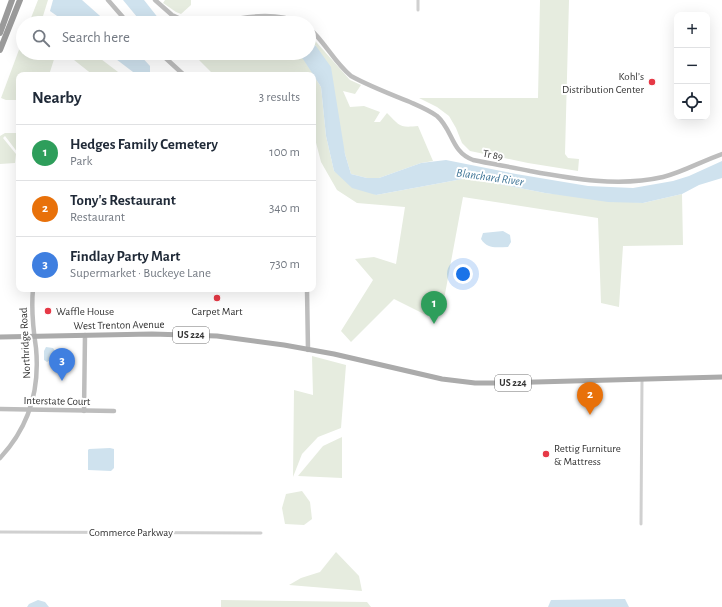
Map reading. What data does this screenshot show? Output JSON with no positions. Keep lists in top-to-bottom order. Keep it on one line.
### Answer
{"streets":{"main road":["West Trenton Avenue","US 224"],"street":["Tr 89","Northridge Road","Interstate Court","Commerce Parkway"]},"crossings":[["West Trenton Avenue","US 224"],["West Trenton Avenue","Northridge Road"],["Northridge Road","Interstate Court"]],"water":["Blanchard River"],"places":["Kohl’s Distribution Center","Carpet Mart","Waffle House","Rettig Furniture & Mattress"],"page":{"map_buttons":["+","−"],"search":"Search here","heading":["Nearby","3 results"],"list":[{"mark":"1","name":"Hedges Family Cemetery","note":"Park","value":"100 m"},{"mark":"2","name":"Tony's Restaurant","note":"Restaurant","value":"340 m"},{"mark":"3","name":"Findlay Party Mart","note":"Supermarket · Buckeye Lane","value":"730 m"}],"pins":["1","3","2"]}}
